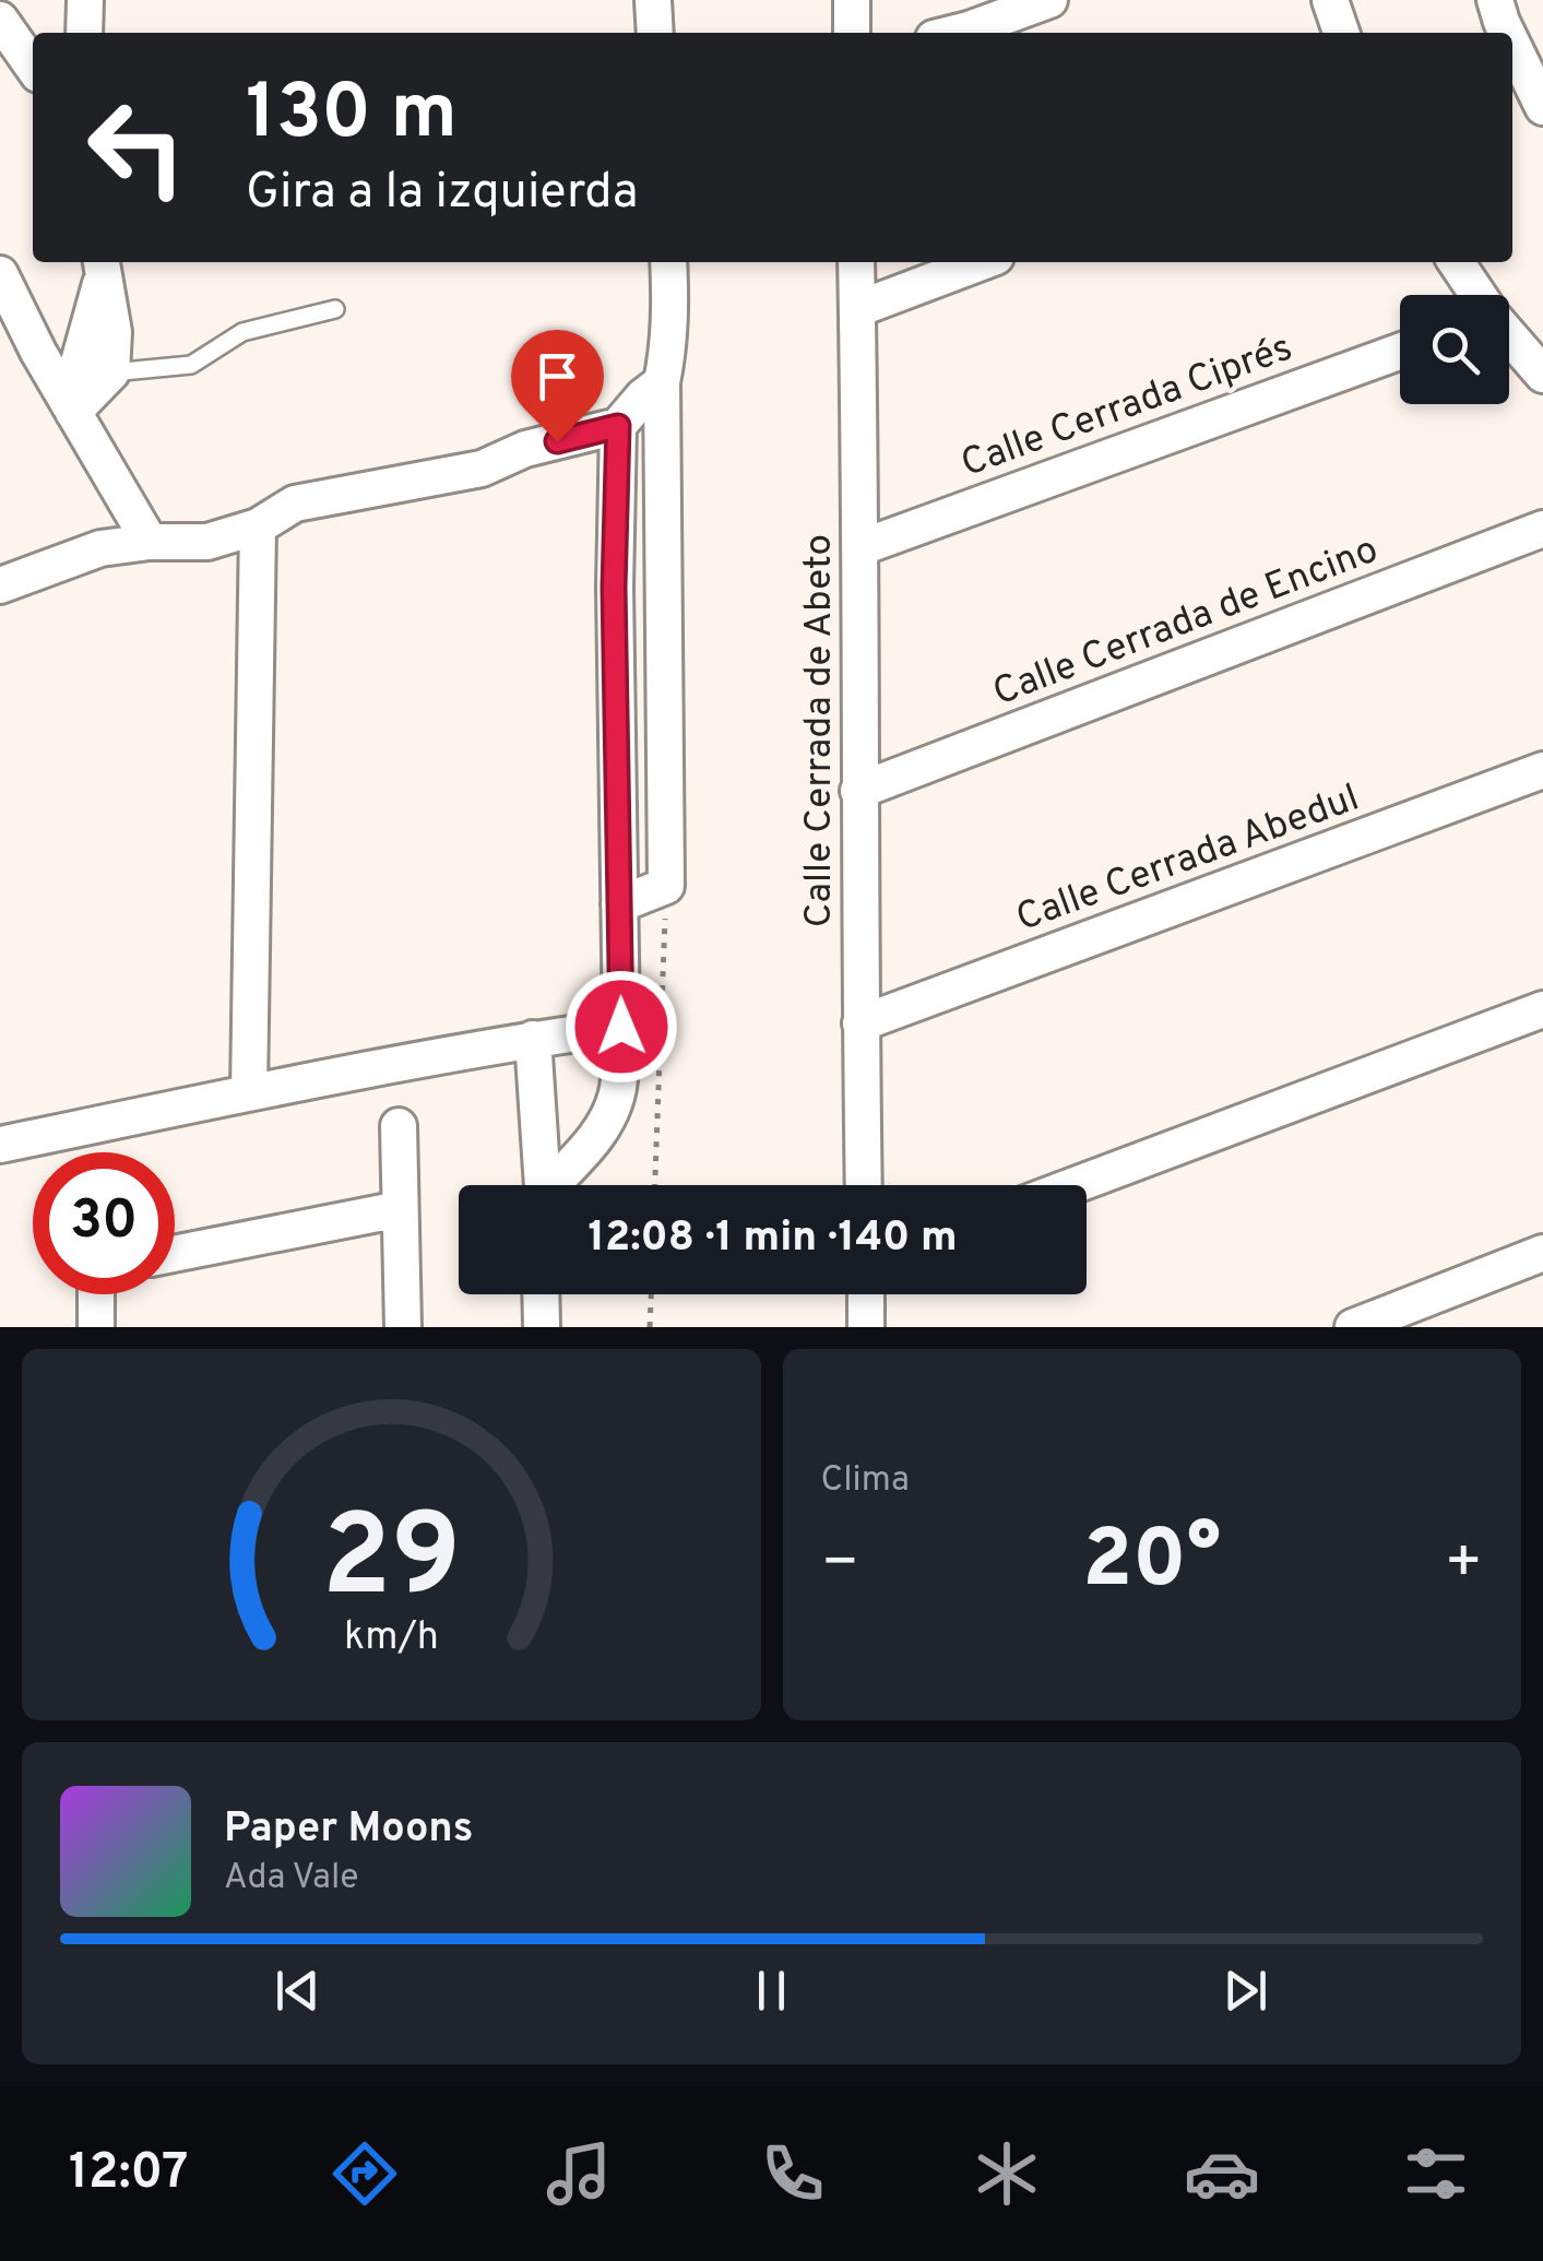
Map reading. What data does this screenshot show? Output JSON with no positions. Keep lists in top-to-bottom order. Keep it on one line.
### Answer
{"streets":{"street":["Calle Cerrada Ciprés","Calle Cerrada de Encino","Calle Cerrada de Abeto","Calle Cerrada Abedul"]},"crossings":[["Calle Cerrada Ciprés","Calle Cerrada de Abeto"],["Calle Cerrada de Encino","Calle Cerrada de Abeto"],["Calle Cerrada de Abeto","Calle Cerrada Abedul"]],"page":{"turn":["130 m","Gira a la izquierda"],"limit":"30","trip":"12:08 · 1 min · 140 m","tile":"Clima","heat":["−","20°","+"],"song":["Paper Moons","Ada Vale"],"tabs":"12:07","gauge":["29","km/h"]}}
